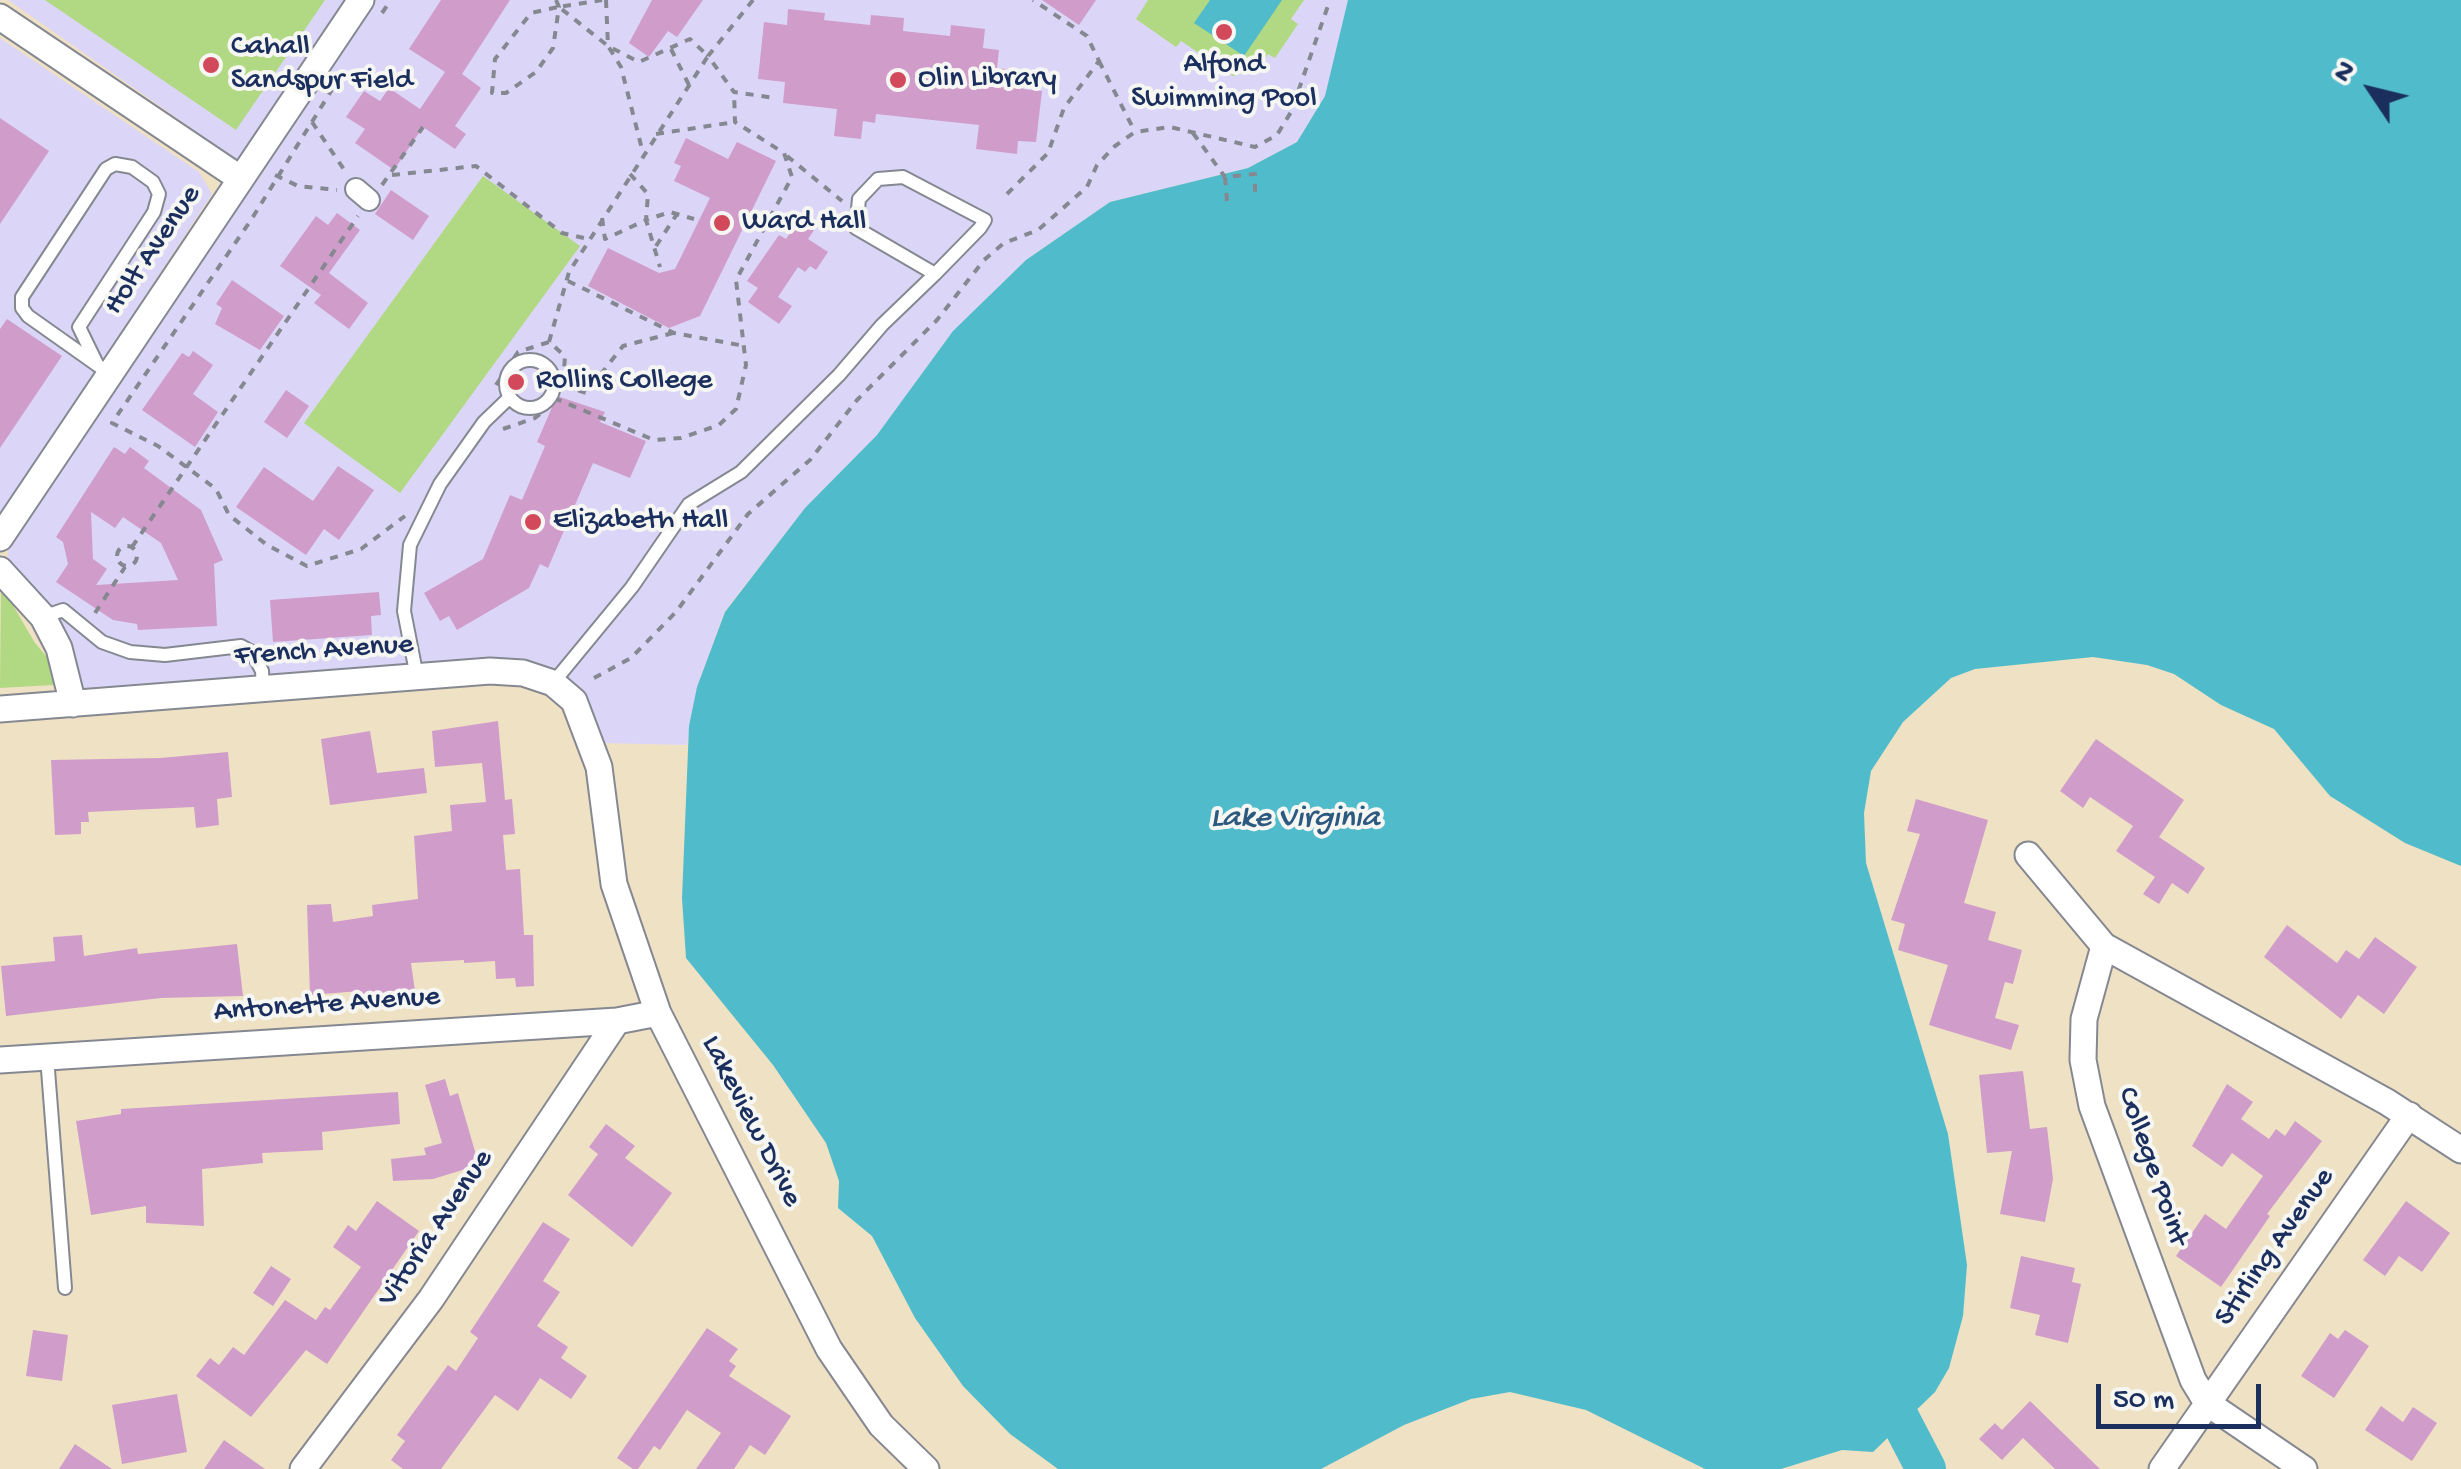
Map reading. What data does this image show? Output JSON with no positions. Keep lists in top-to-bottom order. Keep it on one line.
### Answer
{"streets":{"street":["Holt Avenue","French Avenue","Antonette Avenue","Lakeview Drive","College Point","Vitoria Avenue","Stirling Avenue"]},"crossings":[["French Avenue","Lakeview Drive"],["Antonette Avenue","Lakeview Drive"],["Antonette Avenue","Vitoria Avenue"],["College Point","Stirling Avenue"]],"water":["Lake Virginia"],"places":["Alfond Swimming Pool","Cahall Sandspur Field","Olin Library","Ward Hall","Rollins College","Elizabeth Hall"],"scale_bar":"50 m","north":"top left"}
